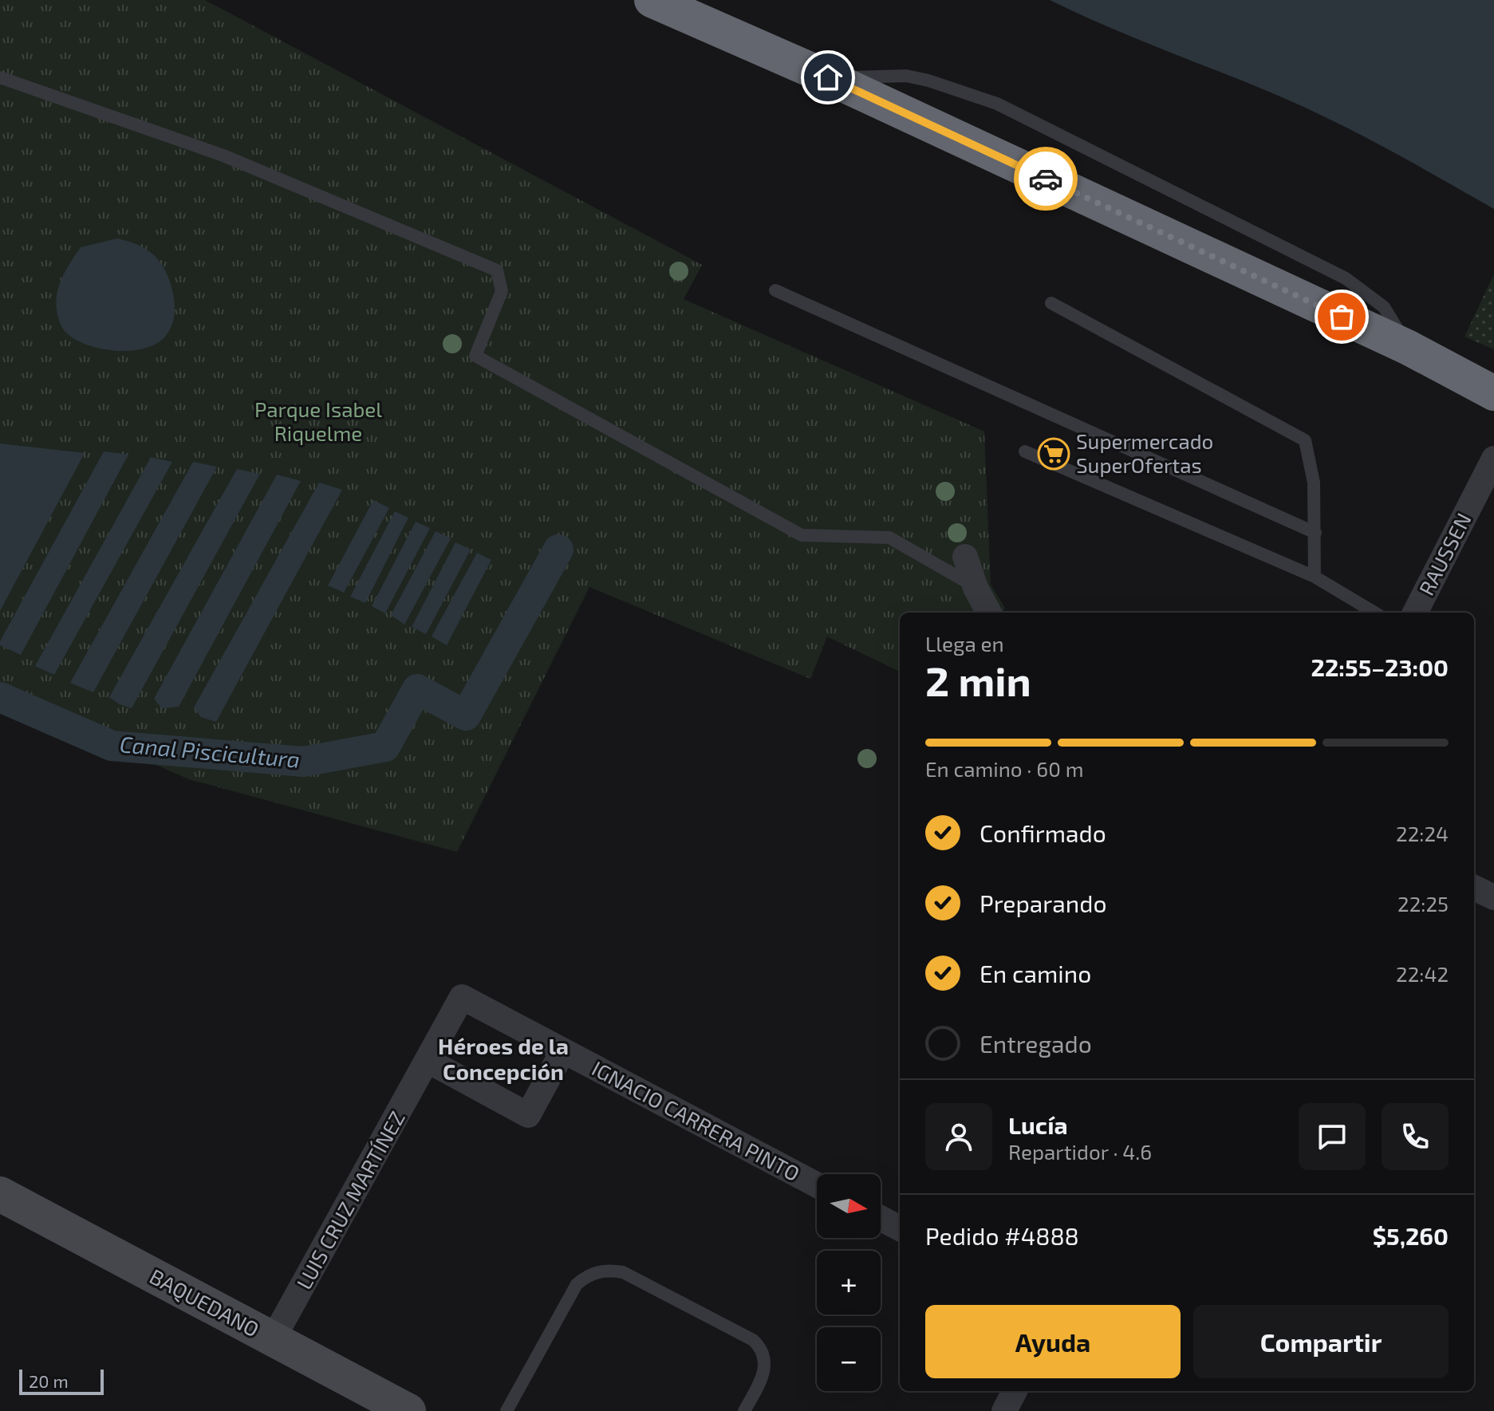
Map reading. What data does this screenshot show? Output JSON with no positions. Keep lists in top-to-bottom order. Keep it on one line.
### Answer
{"streets":{"street":["RAUSSEN","IGNACIO CARRERA PINTO","LUIS CRUZ MARTÍNEZ","BAQUEDANO"]},"crossings":[["IGNACIO CARRERA PINTO","LUIS CRUZ MARTÍNEZ"],["LUIS CRUZ MARTÍNEZ","BAQUEDANO"]],"districts":["Héroes de la Concepción"],"water":["Canal Piscicultura"],"parks":["Parque Isabel Riquelme"],"places":{"supermarket":["Supermercado SuperOfertas"]},"scale_bar":"20 m","north":"right","page":{"heading":["2 min","Llega en","22:55–23:00"],"panel":["Lucía","Repartidor · 4.6","Pedido #4888","$5,260"],"bar":"En camino · 60 m","list":[["Confirmado","22:24"],["Preparando","22:25"],["En camino","22:42"],"Entregado"],"map_buttons":["+","−"],"buttons":["Ayuda","Compartir"],"scale":"20 m"}}
